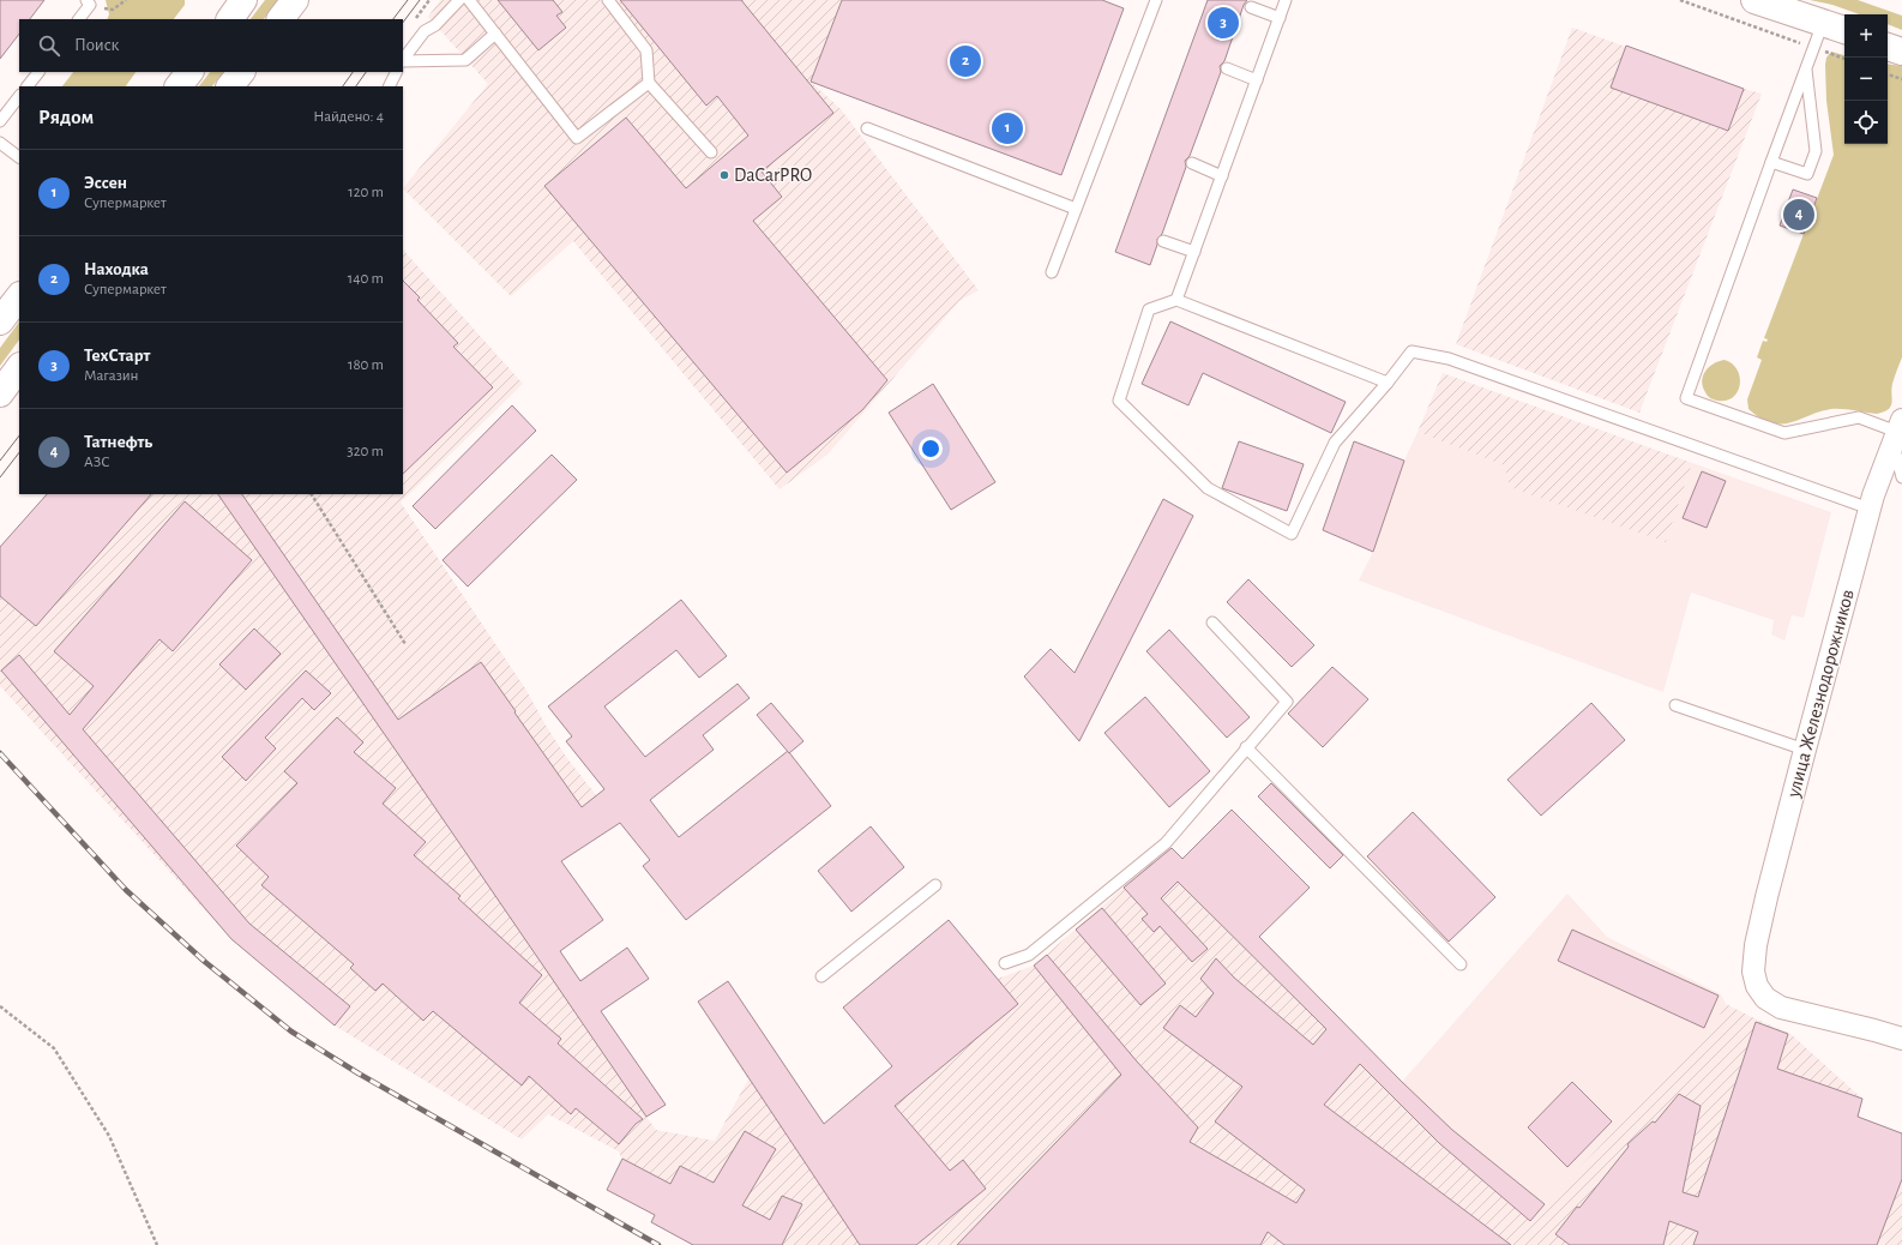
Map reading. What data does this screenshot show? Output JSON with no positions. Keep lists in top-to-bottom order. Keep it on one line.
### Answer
{"streets":{"street":["улица Железнодорожников"]},"places":["DaCarPRO"],"page":{"pins":["3","2","1","4"],"map_buttons":["+","−"],"search":"Поиск","heading":["Рядом","Найдено: 4"],"list":[{"mark":"1","name":"Эссен","note":"Супермаркет","value":"120 m"},{"mark":"2","name":"Находка","note":"Супермаркет","value":"140 m"},{"mark":"3","name":"ТехСтарт","note":"Магазин","value":"180 m"},{"mark":"4","name":"Татнефть","note":"АЗС","value":"320 m"}]}}
